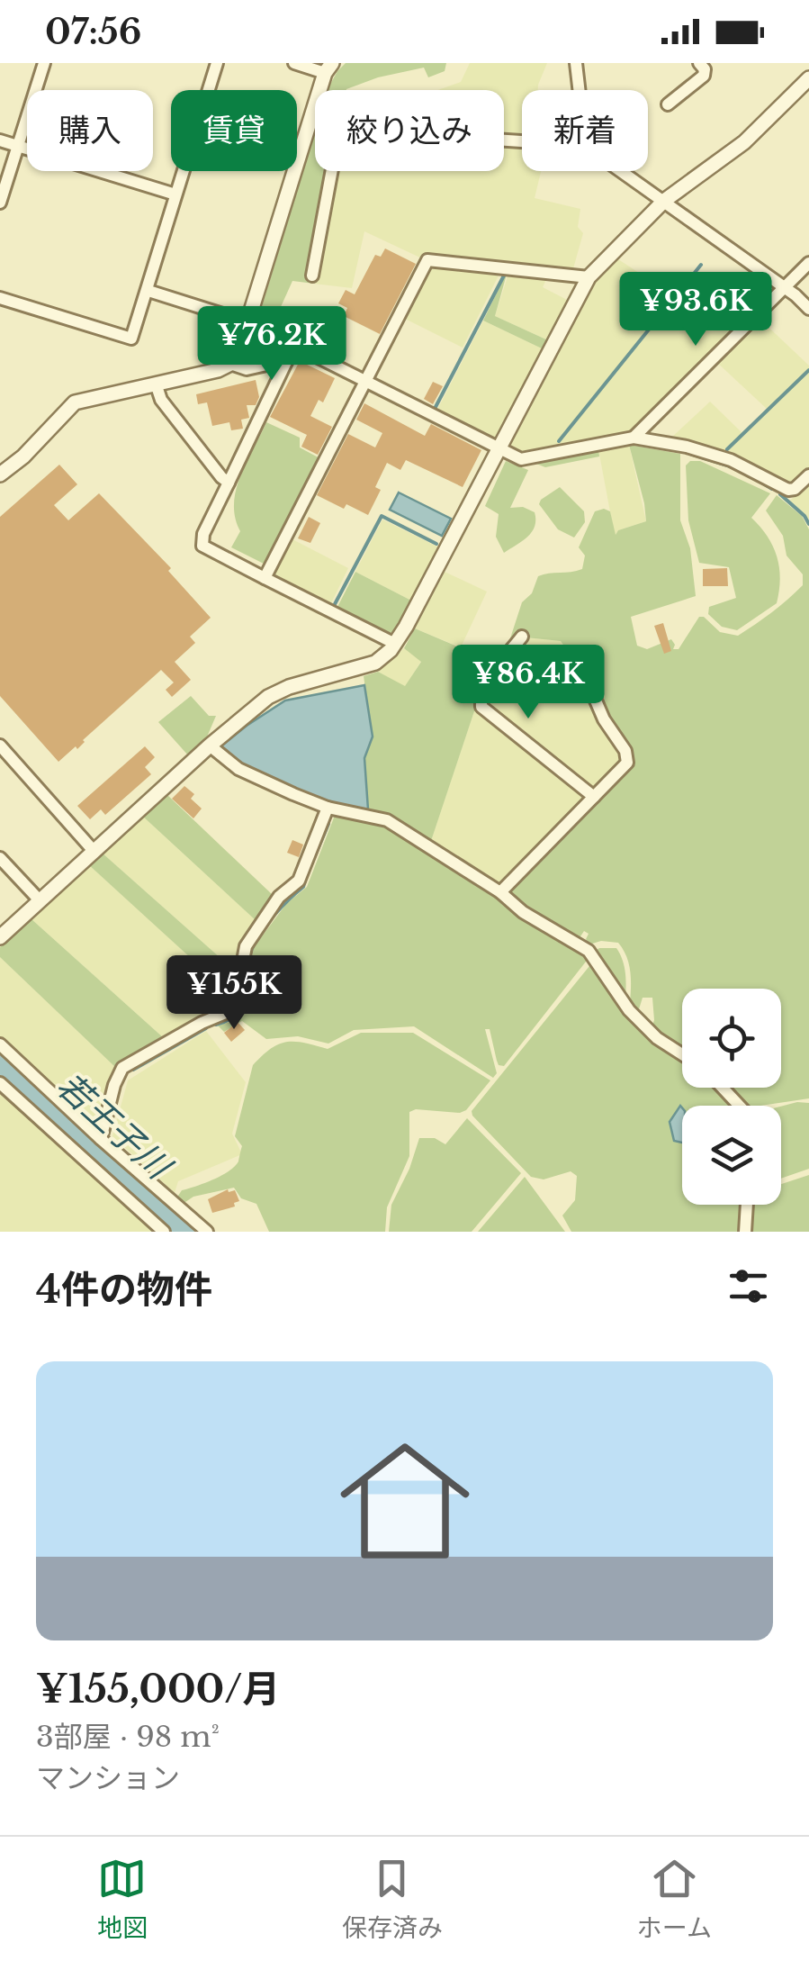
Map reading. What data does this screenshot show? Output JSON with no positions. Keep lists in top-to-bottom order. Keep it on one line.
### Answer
{"water":["若王子川"],"page":{"status":"07:56","chip":["購入","賃貸","絞り込み","新着"],"price":["¥93.6K","¥76.2K","¥86.4K","¥155K"],"heading":"4件の物件","list":[{"name":"¥155,000/月","note":"3部屋 · 98 m² · マンション"}],"tabs":["地図","保存済み","ホーム"]}}
